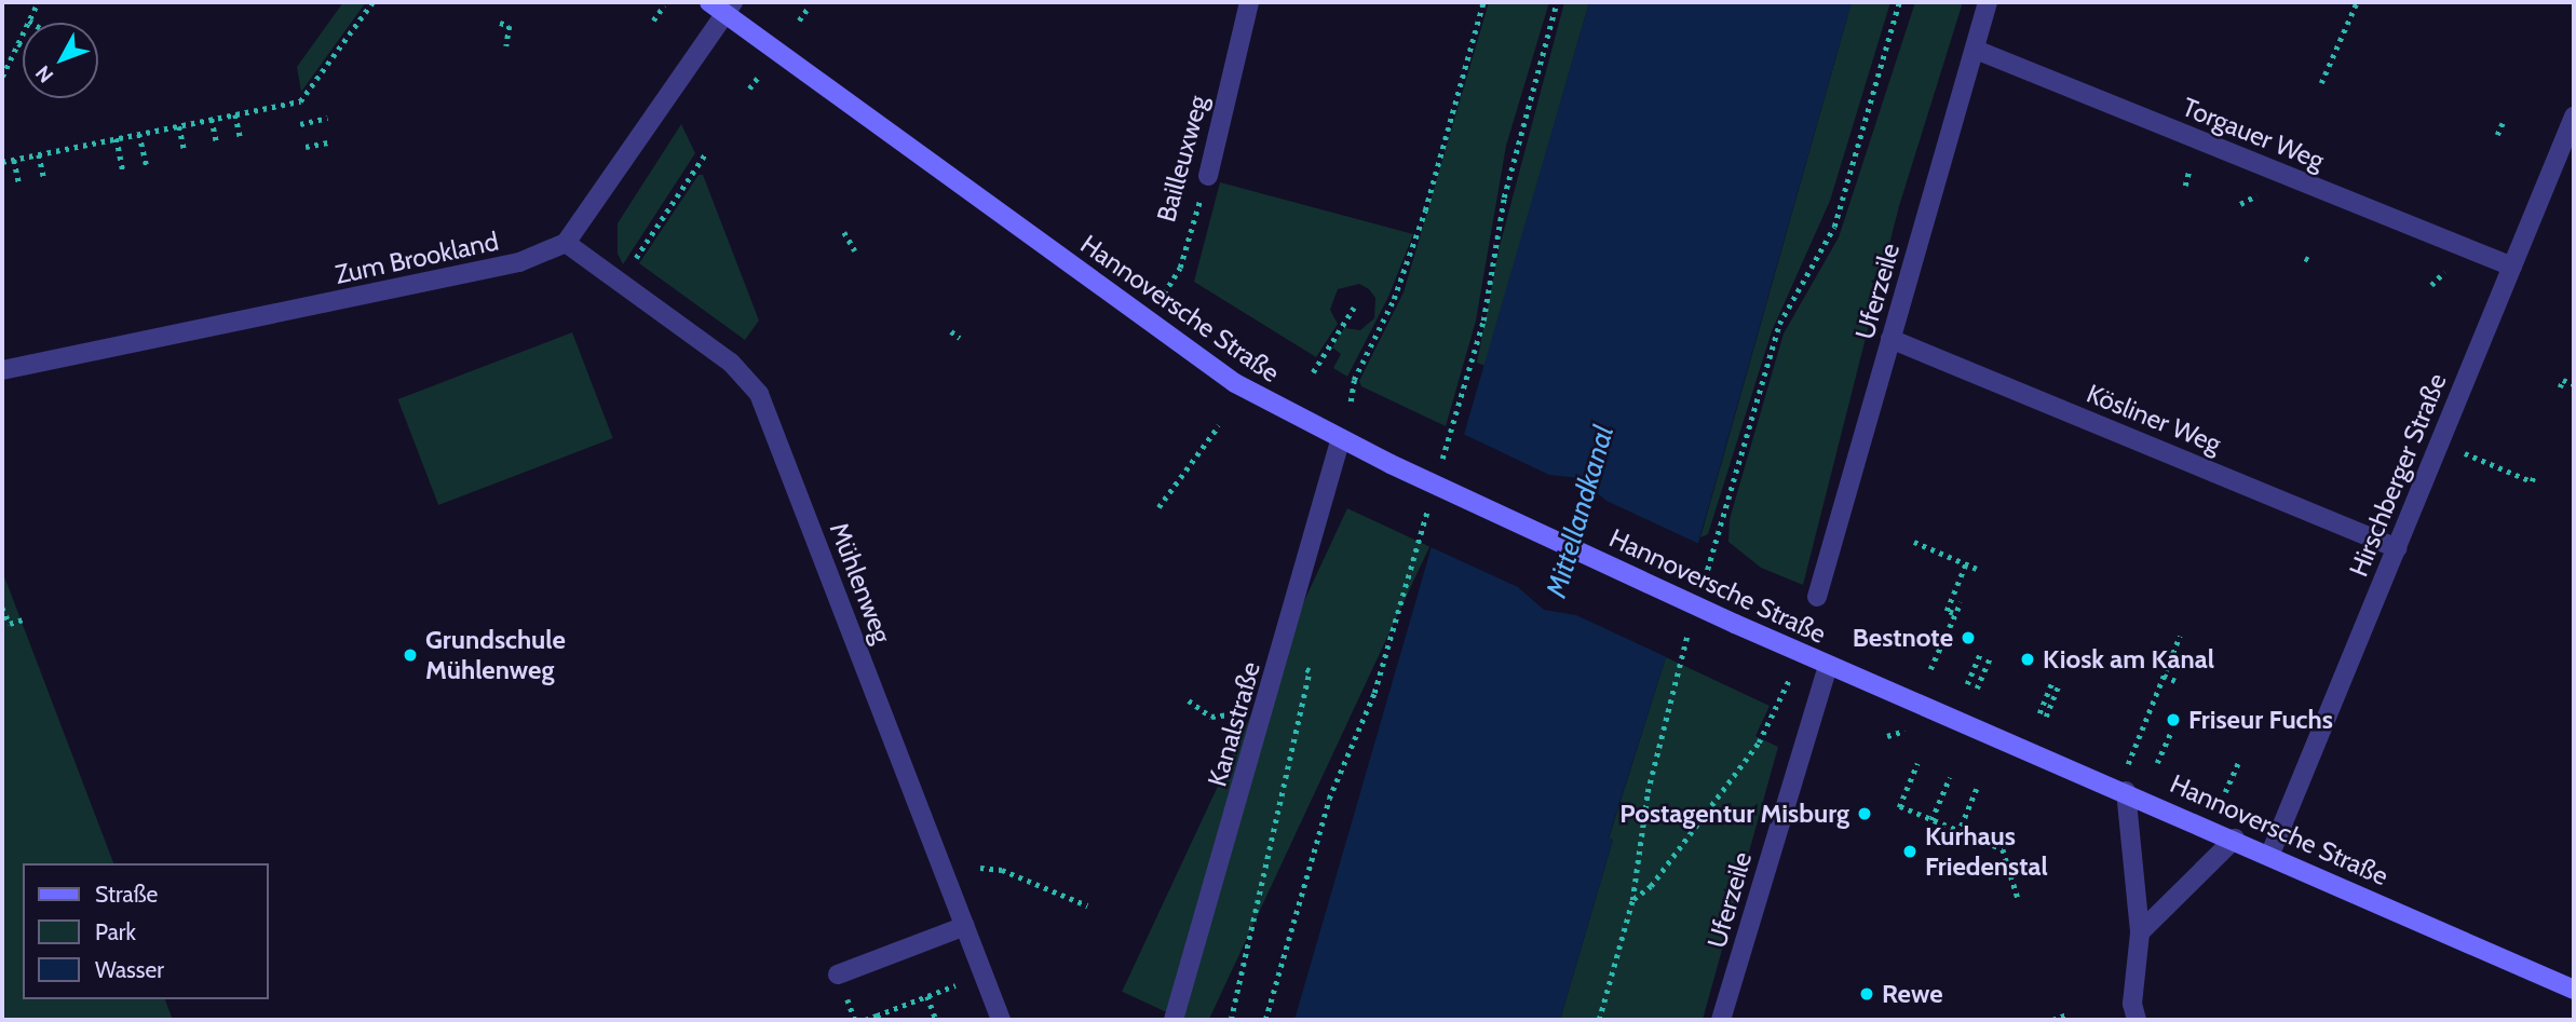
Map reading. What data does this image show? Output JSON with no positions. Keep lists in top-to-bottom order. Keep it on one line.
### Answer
{"streets":{"main road":["Hannoversche Straße"],"street":["Torgauer Weg","Bailleuxweg","Zum Brookland","Uferzeile","Kösliner Weg","Hirschberger Straße","Mühlenweg","Kanalstraße"]},"crossings":[["Torgauer Weg","Uferzeile"],["Torgauer Weg","Hirschberger Straße"],["Bailleuxweg","Hannoversche Straße"],["Zum Brookland","Mühlenweg"],["Uferzeile","Hannoversche Straße"],["Uferzeile","Kösliner Weg"],["Hannoversche Straße","Hirschberger Straße"],["Hannoversche Straße","Kanalstraße"],["Kösliner Weg","Hirschberger Straße"]],"water":["Mittellandkanal"],"places":["Bestnote","Grundschule Mühlenweg","Kiosk am Kanal","Friseur Fuchs","Postagentur Misburg","Kurhaus Friedenstal","Rewe"],"legend":["Straße","Park","Wasser"],"north":"bottom left"}
